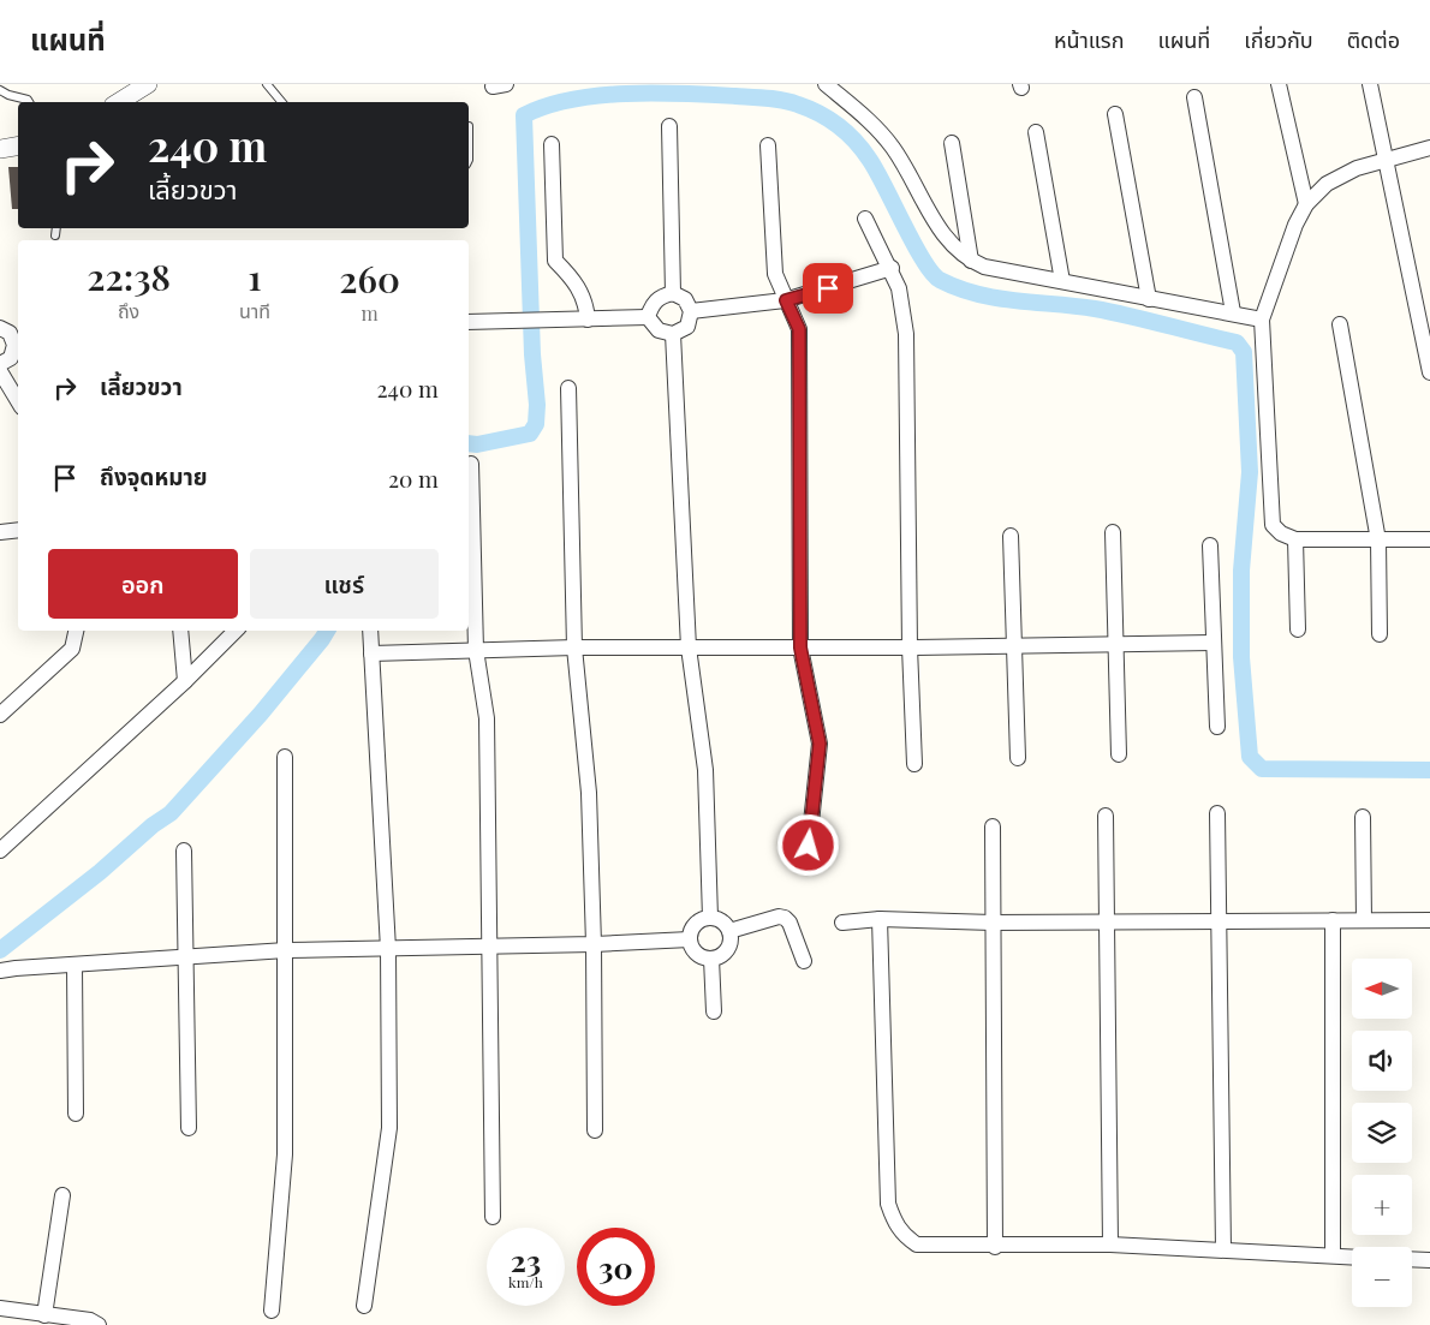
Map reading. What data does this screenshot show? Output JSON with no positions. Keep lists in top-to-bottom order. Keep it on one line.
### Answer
{"north":"left","page":{"header":"แผนที่","nav":["หน้าแรก","แผนที่","เกี่ยวกับ","ติดต่อ"],"turn":["240 m","เลี้ยวขวา"],"eta":["22:38","ถึง","1","นาที","260","m"],"list":[{"name":"เลี้ยวขวา","value":"240 m"},{"name":"ถึงจุดหมาย","value":"20 m"}],"buttons":["ออก","แชร์"],"map_buttons":["+","−"],"speed":"23 km/h","limit":"30"}}
